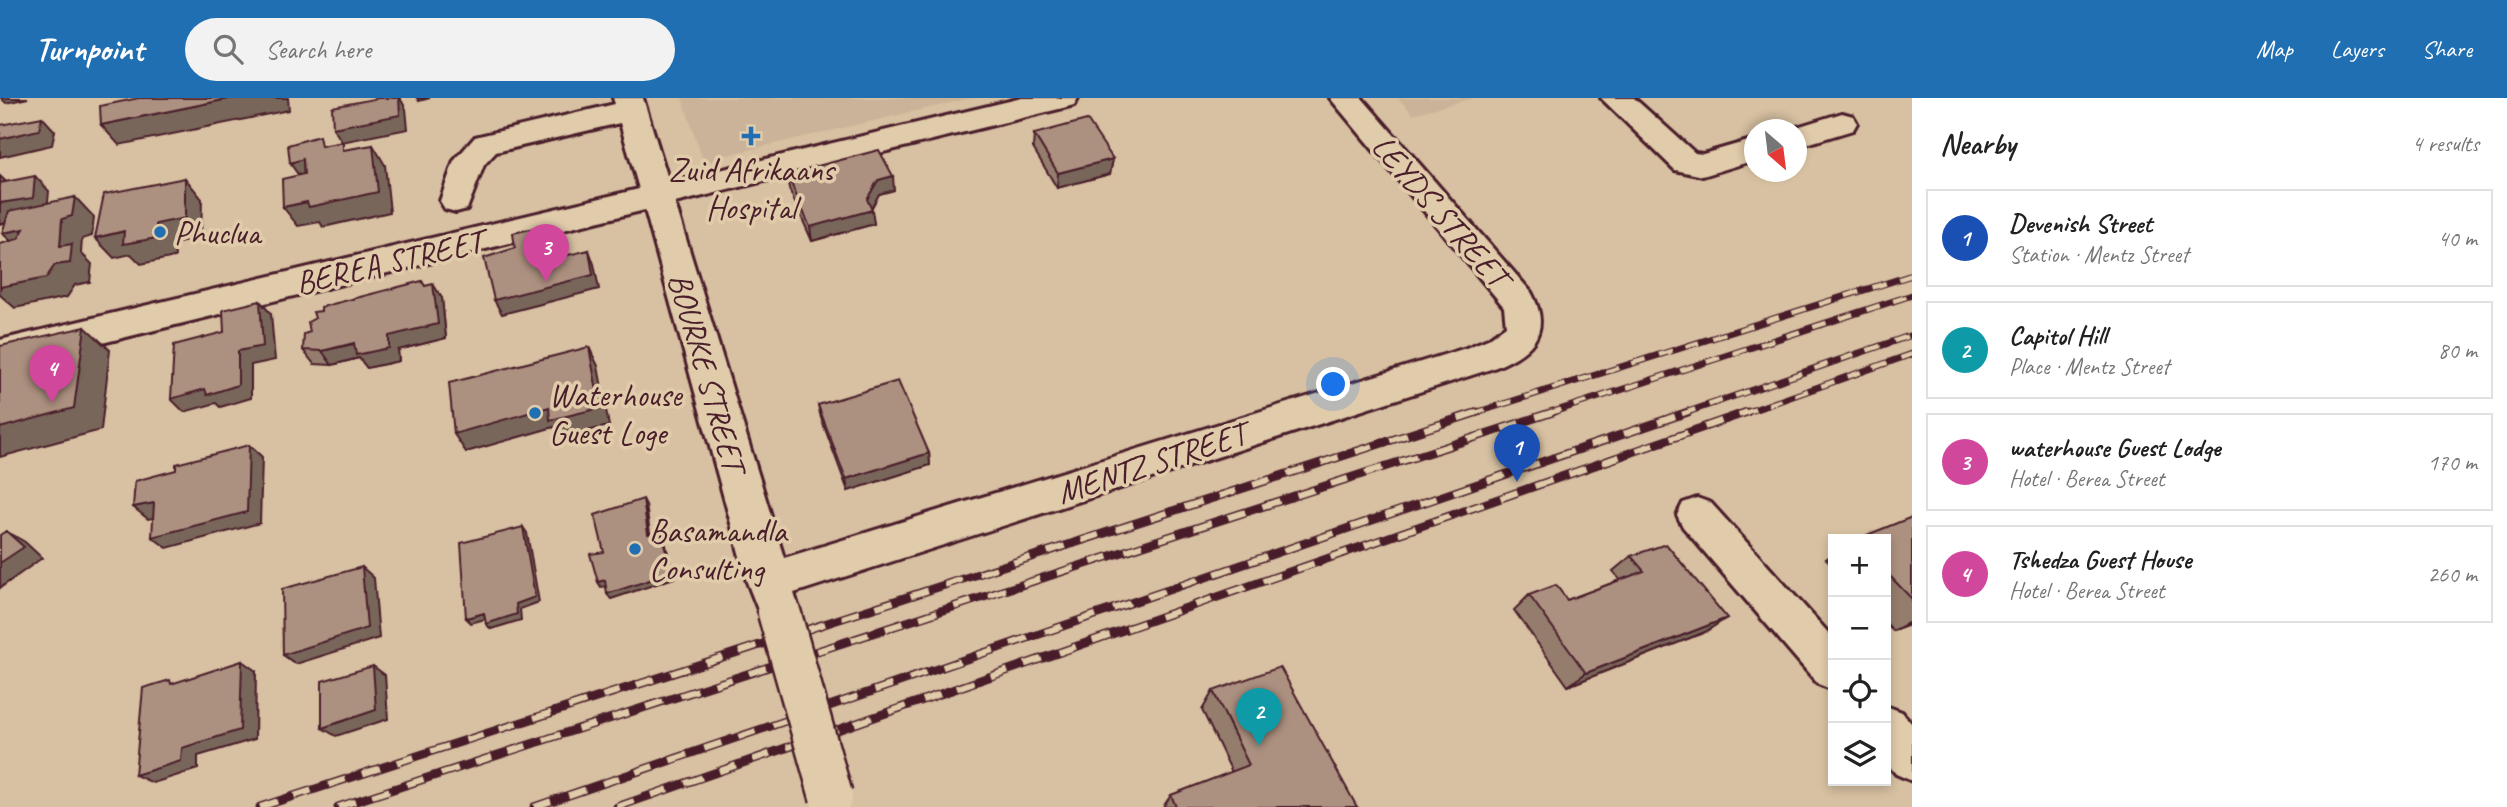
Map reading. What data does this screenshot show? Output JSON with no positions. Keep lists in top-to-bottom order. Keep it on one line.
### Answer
{"streets":{"street":["LEYDS STREET","BEREA STREET","BOURKE STREET","MENTZ STREET"]},"crossings":[["LEYDS STREET","MENTZ STREET"],["BEREA STREET","BOURKE STREET"],["BOURKE STREET","MENTZ STREET"]],"places":{"health":["Zuid Afrikaans Hospital"],"other":["Phuclua","Waterhouse Guest Loge","Basamandla Consulting"]},"north":"bottom right","page":{"header":"Turnpoint","search":"Search here","nav":["Map","Layers","Share"],"heading":["Nearby","4 results"],"list":[{"mark":"1","name":"Devenish Street","note":"Station · Mentz Street","value":"40 m"},{"mark":"2","name":"Capitol Hill","note":"Place · Mentz Street","value":"80 m"},{"mark":"3","name":"waterhouse Guest Lodge","note":"Hotel · Berea Street","value":"170 m"},{"mark":"4","name":"Tshedza Guest House","note":"Hotel · Berea Street","value":"260 m"}],"pins":["3","4","1","2"],"map_buttons":["+","−"]}}
